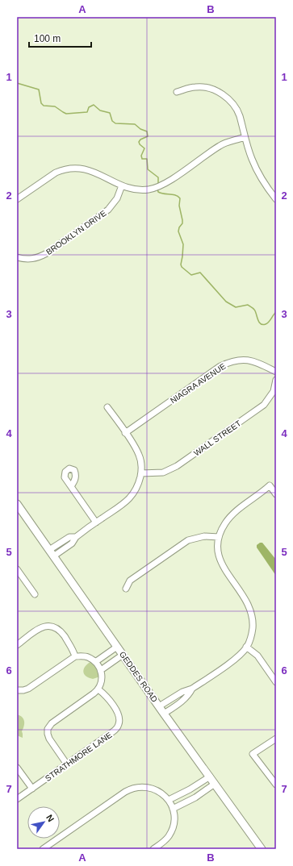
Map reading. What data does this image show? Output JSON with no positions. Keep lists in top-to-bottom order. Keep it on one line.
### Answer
{"streets":{"main road":["GEDDES ROAD"],"street":["BROOKLYN DRIVE","NIAGRA AVENUE","WALL STREET","STRATHMORE LANE"]},"scale_bar":"100 m","north":"top right","grid":{"columns":["A","B"],"rows":["1","2","3","4","5","6","7"]}}
